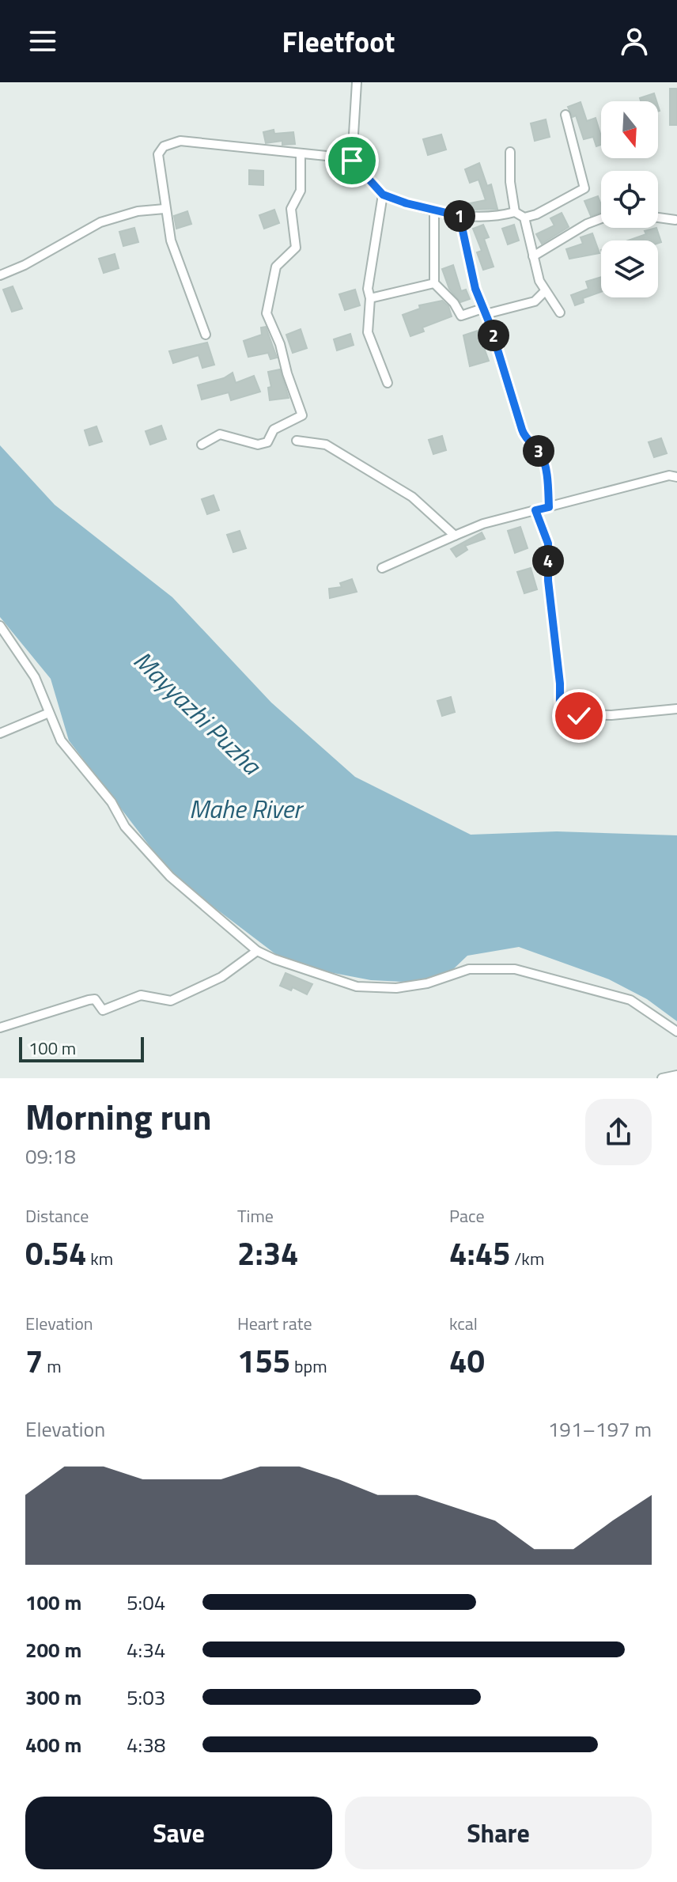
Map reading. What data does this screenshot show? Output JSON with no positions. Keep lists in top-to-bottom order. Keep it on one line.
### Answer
{"water":["Mayyazhi Puzha","Mahe River"],"scale_bar":"100 m","north":"bottom","page":{"header":"Fleetfoot","pins":["1","2","3","4"],"scale":"100 m","heading":["Morning run","09:18"],"stats":[["Distance","0.54 km"],["Time","2:34"],["Pace","4:45 /km"],["Elevation","7 m"],["Heart rate","155 bpm"],["kcal","40"]],"chart":["Elevation","191–197 m"],"list":[{"name":"100 m","note":"5:04"},{"name":"200 m","note":"4:34"},{"name":"300 m","note":"5:03"},{"name":"400 m","note":"4:38"}],"buttons":["Save","Share"]}}
